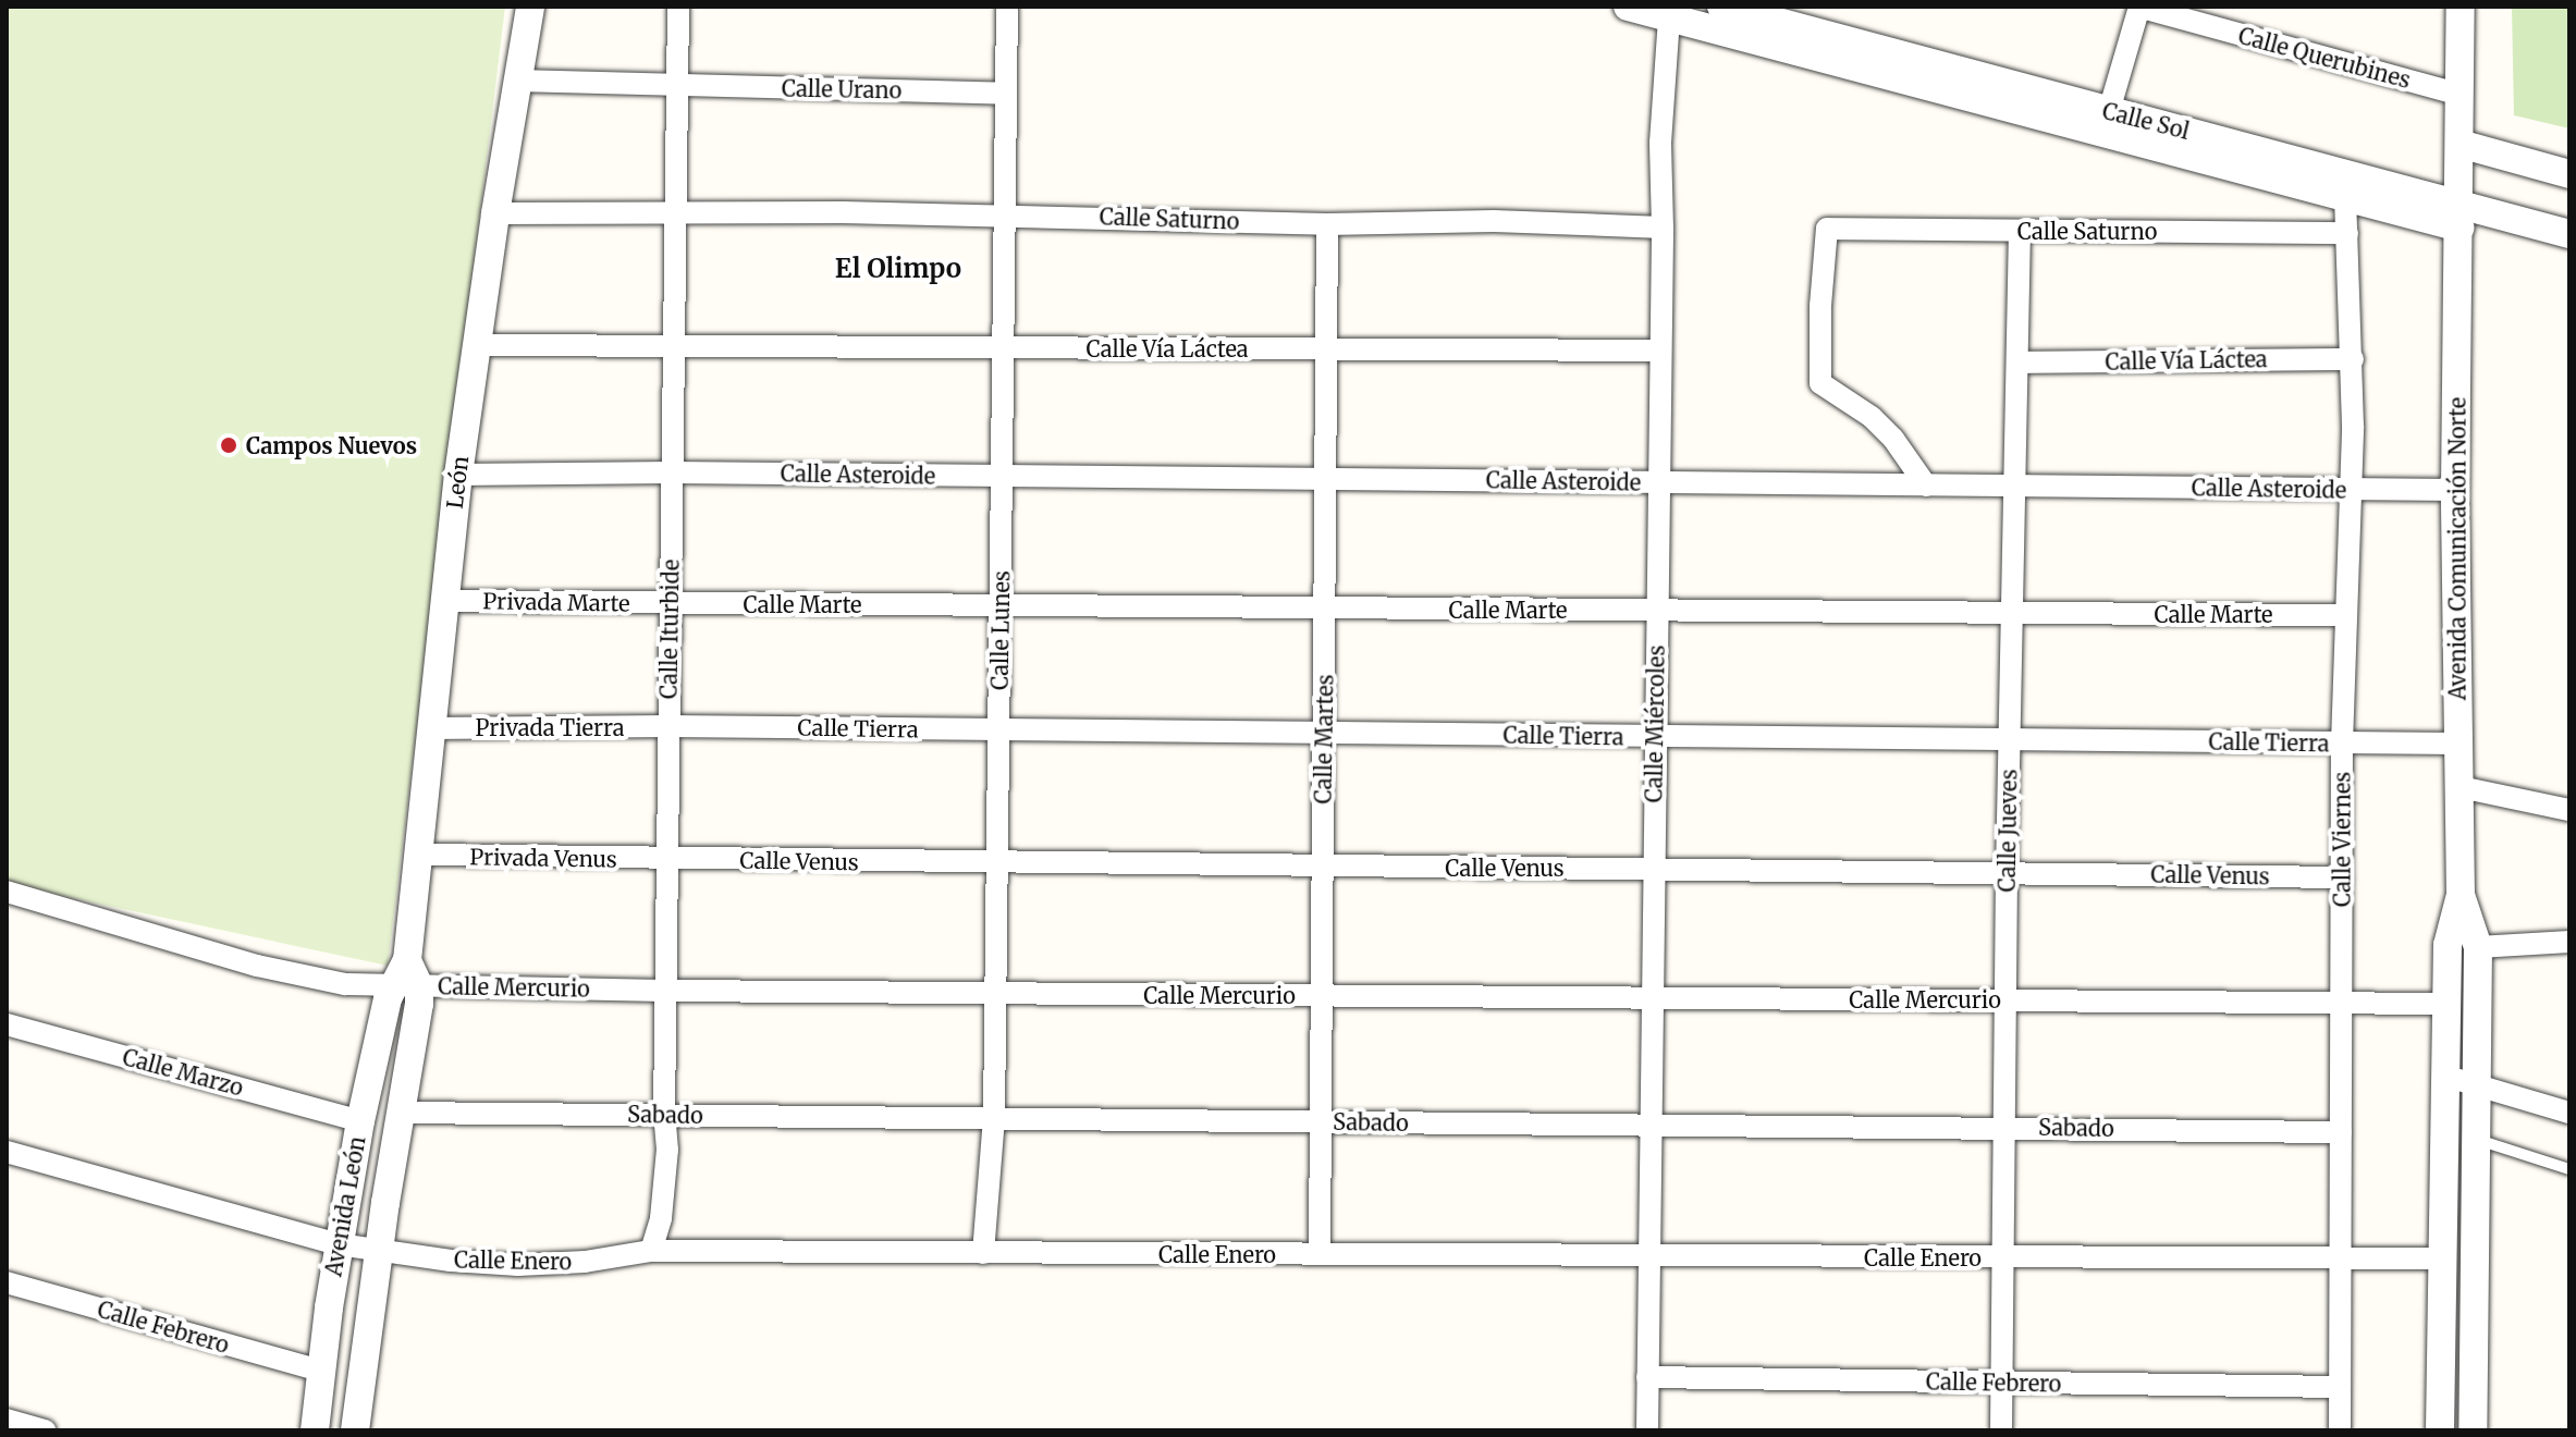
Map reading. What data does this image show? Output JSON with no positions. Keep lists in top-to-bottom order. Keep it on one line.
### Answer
{"streets":{"street":["Calle Querubines","Calle Urano","Calle Sol","Calle Saturno","Calle Vía Láctea","Calle Asteroide","León","Avenida Comunicación Norte","Privada Marte","Calle Marte","Calle Iturbide","Calle Lunes","Calle Miércoles","Privada Tierra","Calle Tierra","Calle Martes","Calle Jueves","Calle Viernes","Privada Venus","Calle Venus","Calle Mercurio","Calle Marzo","Sabado","Avenida León","Calle Enero","Calle Febrero"]},"crossings":[["Calle Querubines","Avenida Comunicación Norte"],["Calle Urano","León"],["Calle Urano","Calle Iturbide"],["Calle Urano","Calle Lunes"],["Calle Sol","Avenida Comunicación Norte"],["Calle Sol","Calle Miércoles"],["Calle Sol","Calle Viernes"],["Calle Saturno","Calle Asteroide"],["Calle Saturno","León"],["Calle Saturno","Calle Iturbide"],["Calle Saturno","Calle Lunes"],["Calle Saturno","Calle Miércoles"],["Calle Saturno","Calle Martes"],["Calle Saturno","Calle Jueves"],["Calle Saturno","Calle Viernes"],["Calle Vía Láctea","León"],["Calle Vía Láctea","Calle Iturbide"],["Calle Vía Láctea","Calle Lunes"],["Calle Vía Láctea","Calle Miércoles"],["Calle Vía Láctea","Calle Martes"],["Calle Vía Láctea","Calle Jueves"],["Calle Vía Láctea","Calle Viernes"],["Calle Asteroide","León"],["Calle Asteroide","Avenida Comunicación Norte"],["Calle Asteroide","Calle Iturbide"],["Calle Asteroide","Calle Lunes"],["Calle Asteroide","Calle Miércoles"],["Calle Asteroide","Calle Martes"],["Calle Asteroide","Calle Jueves"],["Calle Asteroide","Calle Viernes"],["León","Privada Marte"],["León","Privada Tierra"],["León","Privada Venus"],["León","Calle Mercurio"],["León","Avenida León"],["Avenida Comunicación Norte","Calle Tierra"],["Avenida Comunicación Norte","Calle Mercurio"],["Avenida Comunicación Norte","Calle Enero"],["Privada Marte","Calle Marte"],["Privada Marte","Calle Iturbide"],["Calle Marte","Calle Iturbide"],["Calle Marte","Calle Lunes"],["Calle Marte","Calle Miércoles"],["Calle Marte","Calle Martes"],["Calle Marte","Calle Jueves"],["Calle Marte","Calle Viernes"],["Calle Iturbide","Privada Tierra"],["Calle Iturbide","Calle Tierra"],["Calle Iturbide","Privada Venus"],["Calle Iturbide","Calle Venus"],["Calle Iturbide","Calle Mercurio"],["Calle Iturbide","Sabado"],["Calle Iturbide","Calle Enero"],["Calle Lunes","Calle Tierra"],["Calle Lunes","Calle Venus"],["Calle Lunes","Calle Mercurio"],["Calle Lunes","Sabado"],["Calle Lunes","Calle Enero"],["Calle Miércoles","Calle Tierra"],["Calle Miércoles","Calle Venus"],["Calle Miércoles","Calle Mercurio"],["Calle Miércoles","Sabado"],["Calle Miércoles","Calle Enero"],["Calle Miércoles","Calle Febrero"],["Privada Tierra","Calle Tierra"],["Calle Tierra","Calle Martes"],["Calle Tierra","Calle Jueves"],["Calle Tierra","Calle Viernes"],["Calle Martes","Calle Venus"],["Calle Martes","Calle Mercurio"],["Calle Martes","Sabado"],["Calle Martes","Calle Enero"],["Calle Jueves","Calle Venus"],["Calle Jueves","Calle Mercurio"],["Calle Jueves","Sabado"],["Calle Jueves","Calle Enero"],["Calle Jueves","Calle Febrero"],["Calle Viernes","Calle Venus"],["Calle Viernes","Calle Mercurio"],["Calle Viernes","Sabado"],["Calle Viernes","Calle Enero"],["Calle Viernes","Calle Febrero"],["Privada Venus","Calle Venus"],["Calle Mercurio","Avenida León"],["Calle Marzo","Avenida León"],["Sabado","Avenida León"],["Avenida León","Calle Enero"],["Avenida León","Calle Febrero"]],"districts":["El Olimpo"],"places":["Campos Nuevos"]}
